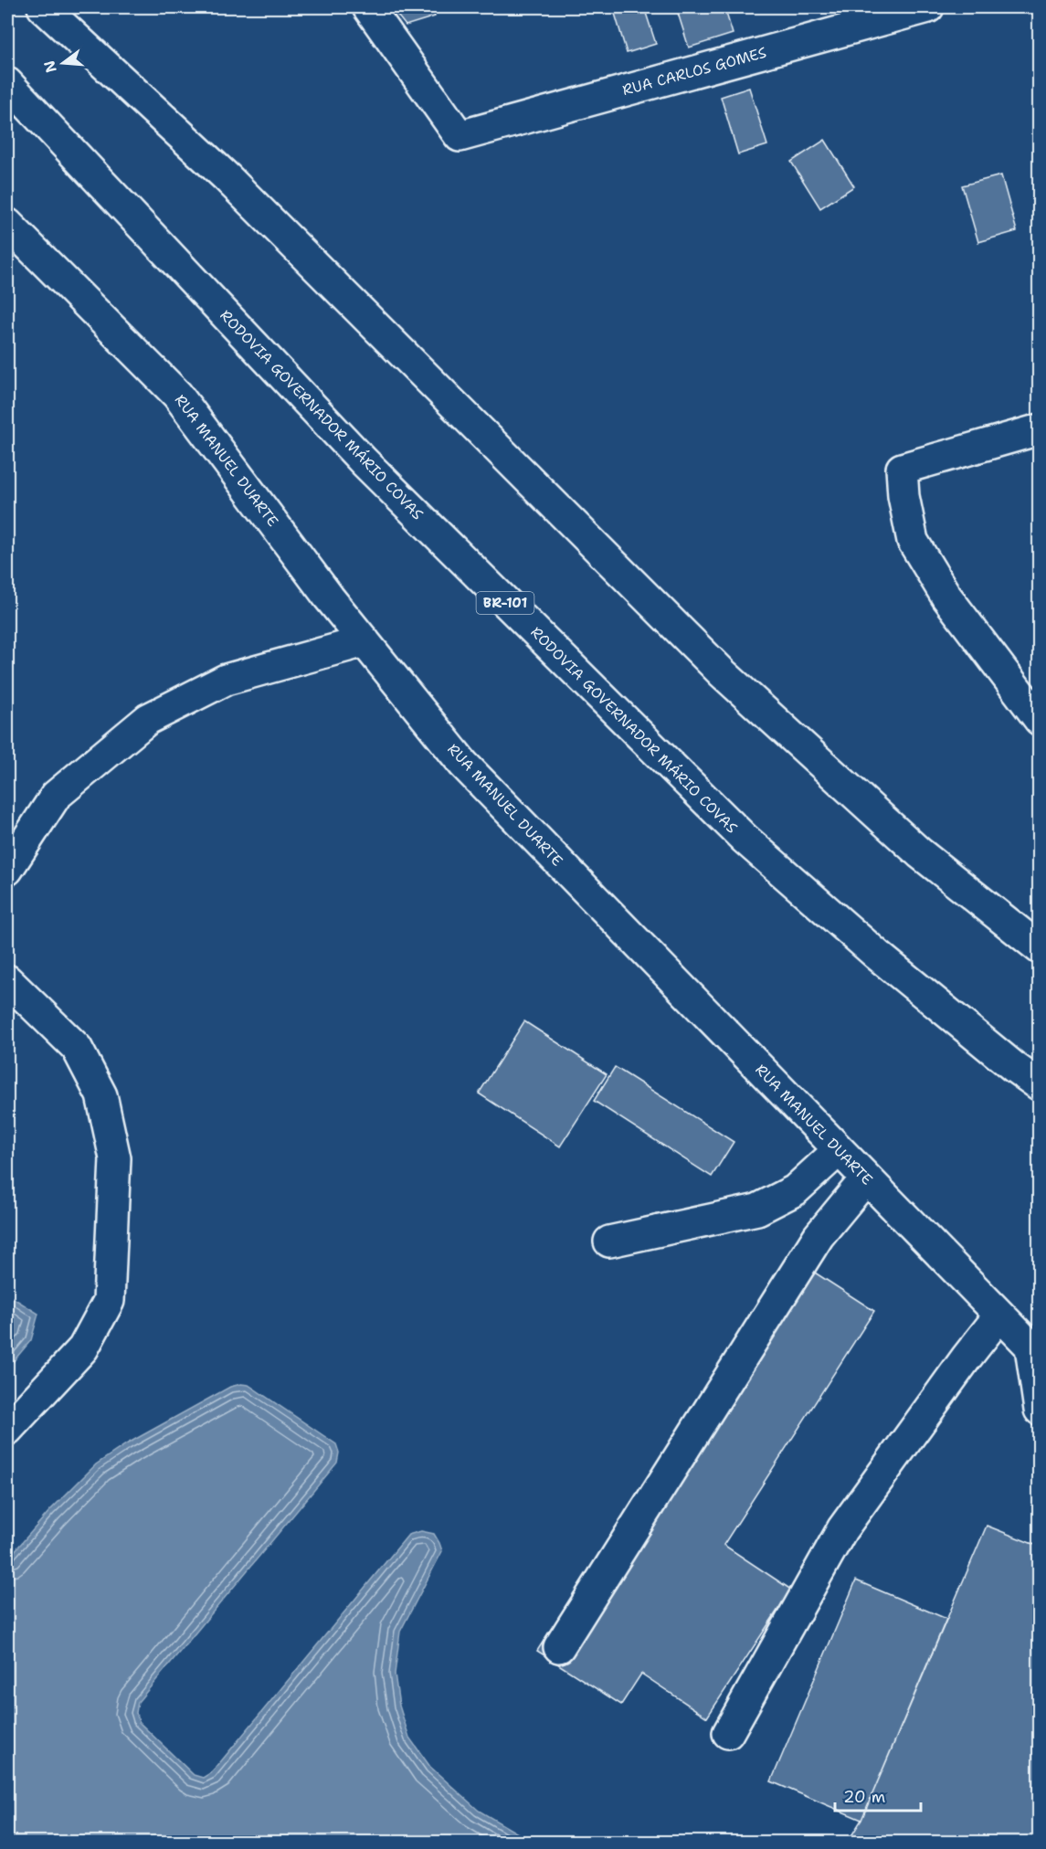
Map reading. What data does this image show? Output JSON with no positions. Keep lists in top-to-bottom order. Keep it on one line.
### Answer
{"streets":{"main road":["RUA CARLOS GOMES","RODOVIA GOVERNADOR MÁRIO COVAS","RUA MANUEL DUARTE","BR-101"]},"scale_bar":"20 m","north":"left"}
